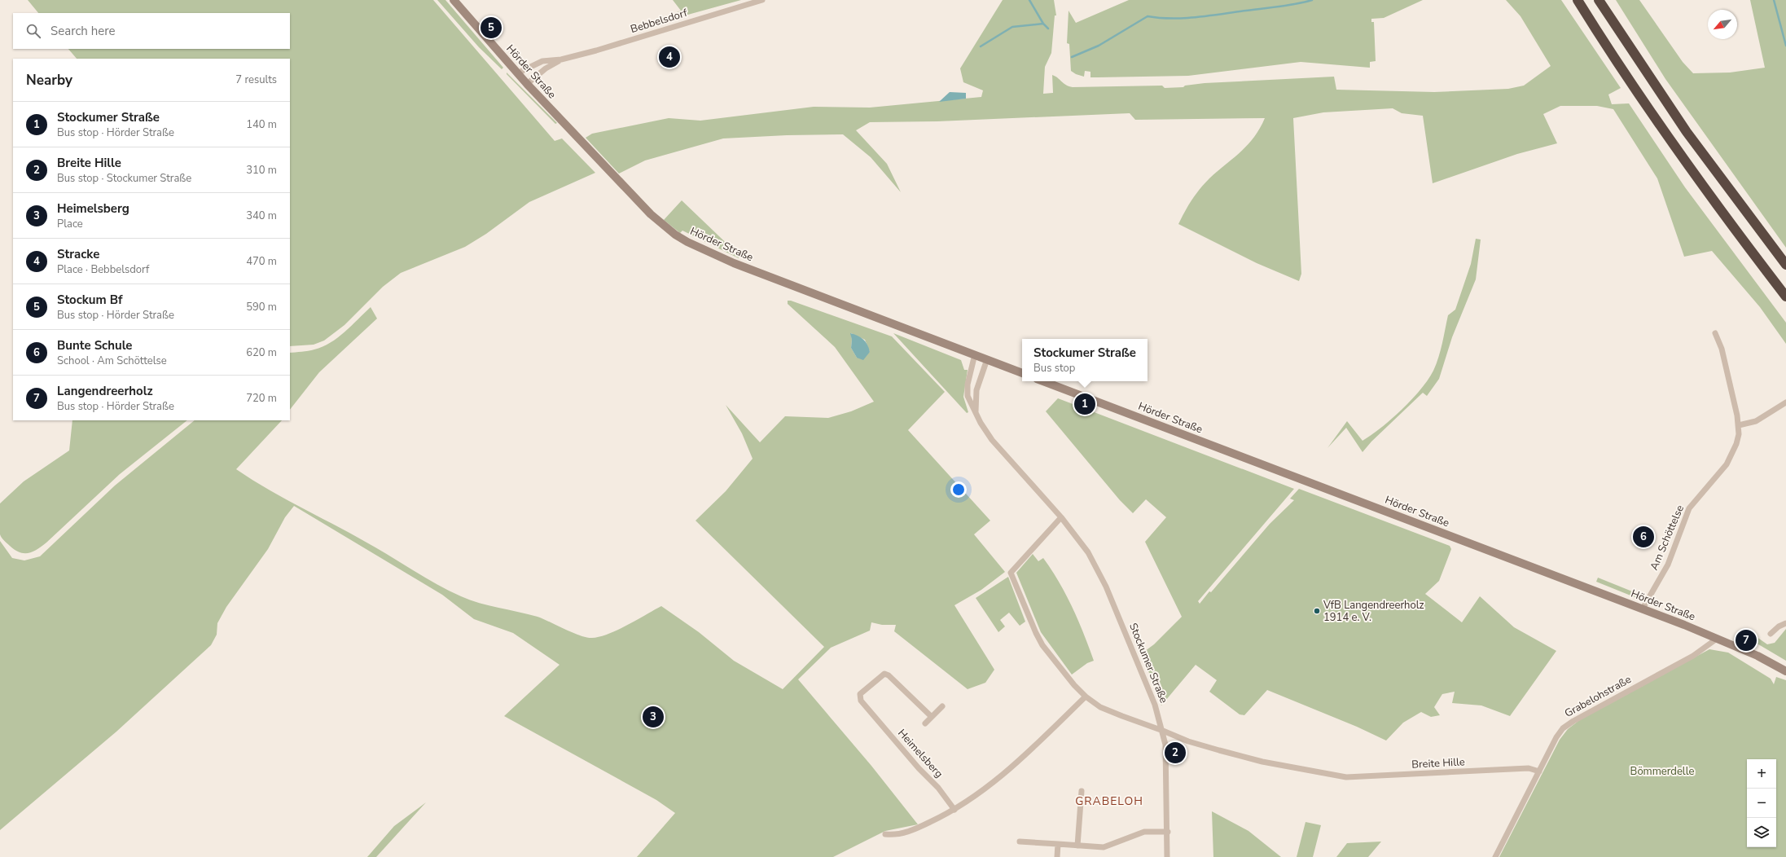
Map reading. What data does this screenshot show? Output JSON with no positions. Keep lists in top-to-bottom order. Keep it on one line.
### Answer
{"streets":{"main road":["Hörder Straße"],"street":["Bebbelsdorf","Am Schöttelse","Stockumer Straße","Grabelohstraße","Heimelsberg","Breite Hille"]},"crossings":[["Bebbelsdorf","Hörder Straße"],["Hörder Straße","Am Schöttelse"],["Hörder Straße","Stockumer Straße"],["Hörder Straße","Grabelohstraße"],["Stockumer Straße","Breite Hille"],["Grabelohstraße","Breite Hille"]],"districts":["GRABELOH"],"parks":["Bömmerdelle"],"places":["VfB Langendreerholz 1914 e. V."],"north":"bottom left","page":{"search":"Search here","pins":["5","4","1","6","7","3","2"],"heading":["Nearby","7 results"],"list":[{"mark":"1","name":"Stockumer Straße","note":"Bus stop · Hörder Straße","value":"140 m"},{"mark":"2","name":"Breite Hille","note":"Bus stop · Stockumer Straße","value":"310 m"},{"mark":"3","name":"Heimelsberg","note":"Place","value":"340 m"},{"mark":"4","name":"Stracke","note":"Place · Bebbelsdorf","value":"470 m"},{"mark":"5","name":"Stockum Bf","note":"Bus stop · Hörder Straße","value":"590 m"},{"mark":"6","name":"Bunte Schule","note":"School · Am Schöttelse","value":"620 m"},{"mark":"7","name":"Langendreerholz","note":"Bus stop · Hörder Straße","value":"720 m"}],"popup":["Stockumer Straße","Bus stop"],"map_buttons":["+","−"]}}
